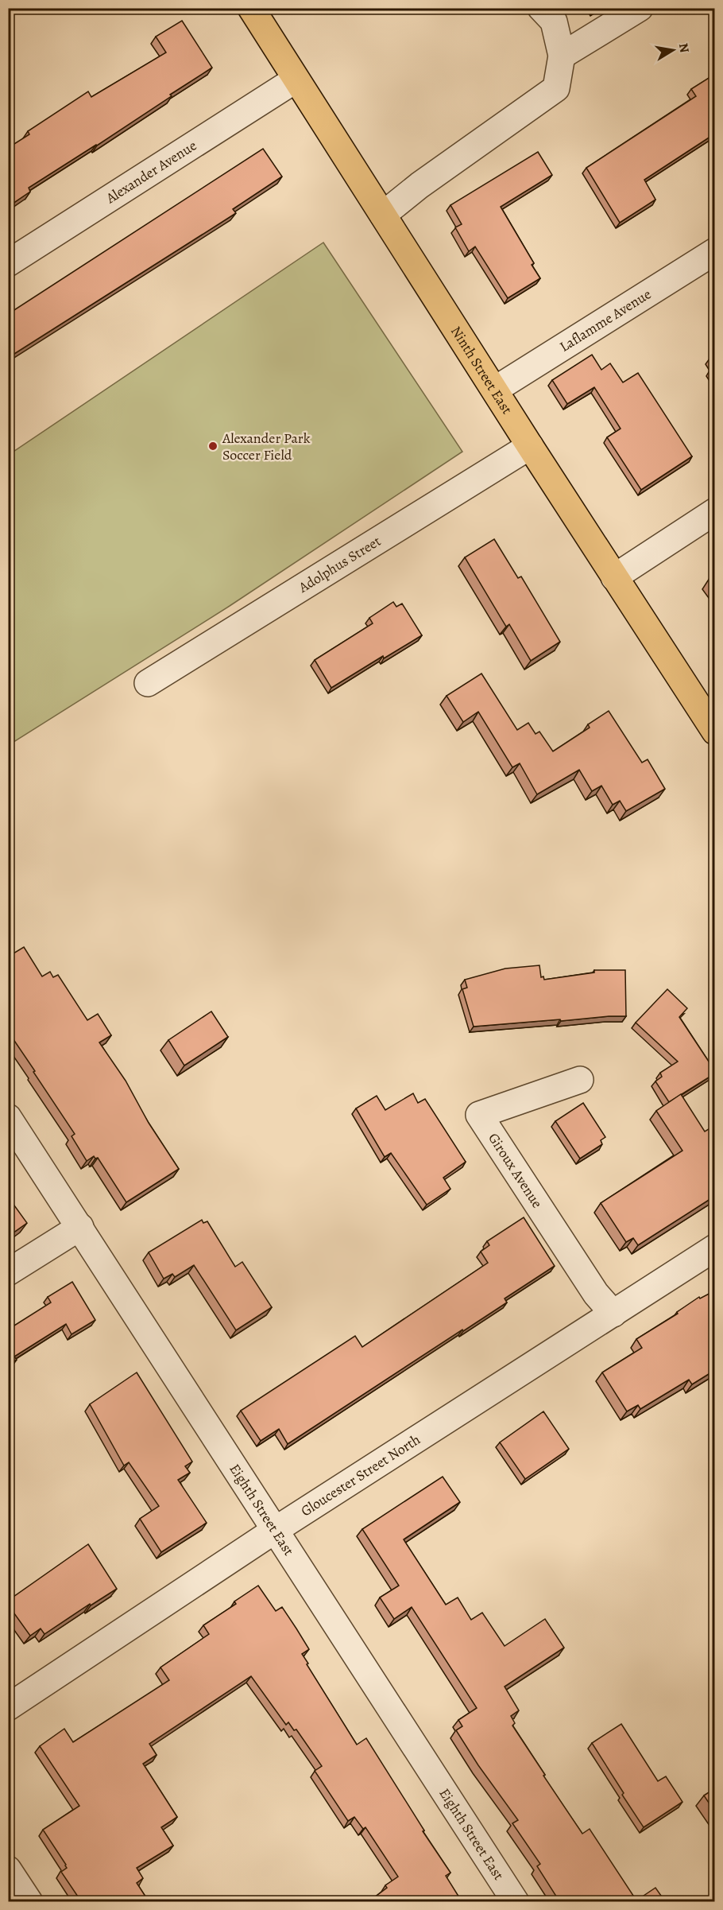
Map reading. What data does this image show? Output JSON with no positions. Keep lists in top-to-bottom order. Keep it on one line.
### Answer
{"streets":{"main road":["Ninth Street East"],"street":["Alexander Avenue","Laflamme Avenue","Adolphus Street","Giroux Avenue","Gloucester Street North","Eighth Street East"]},"crossings":[["Alexander Avenue","Ninth Street East"],["Laflamme Avenue","Ninth Street East"],["Ninth Street East","Adolphus Street"],["Giroux Avenue","Gloucester Street North"],["Gloucester Street North","Eighth Street East"]],"places":["Alexander Park Soccer Field"],"north":"right"}
